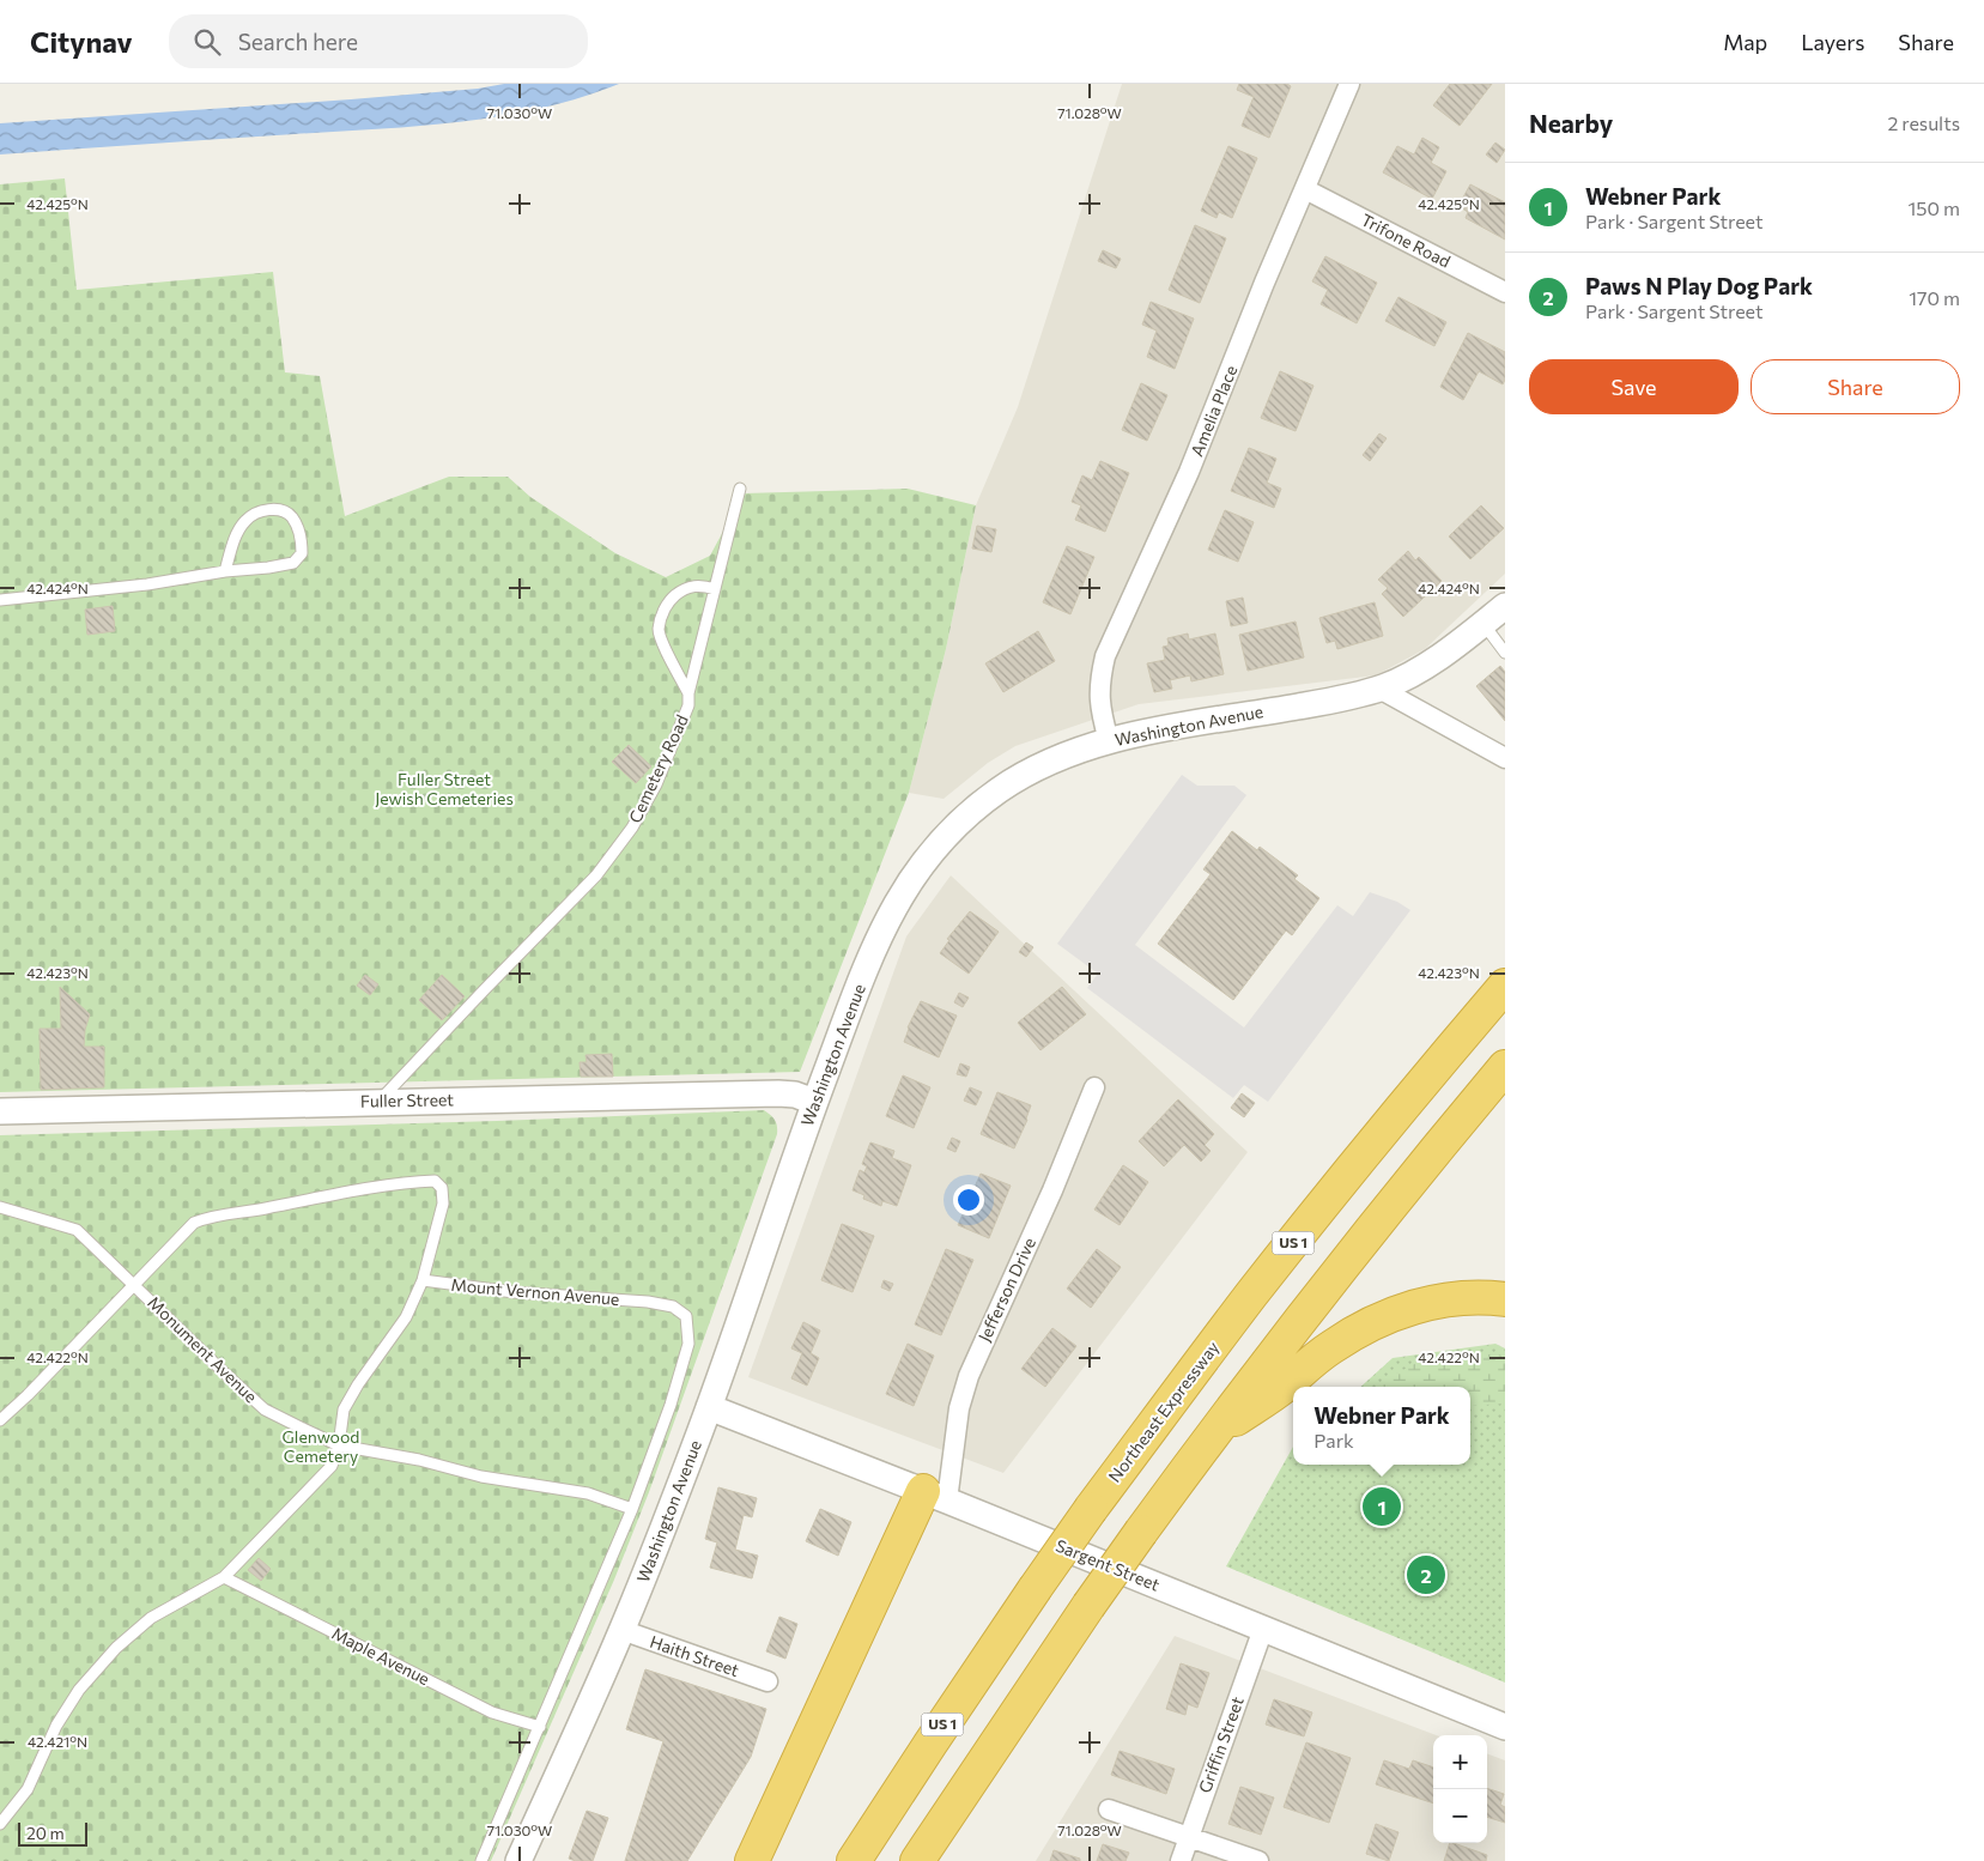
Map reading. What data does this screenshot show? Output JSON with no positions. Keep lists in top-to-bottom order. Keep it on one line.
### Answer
{"streets":{"highway":["US 1","Northeast Expressway"],"street":["Trifone Road","Amelia Place","Washington Avenue","Fuller Street","Jefferson Drive","Sargent Street","Haith Street","Griffin Street"],"lane":["Cemetery Road","Mount Vernon Avenue","Monument Avenue","Maple Avenue"]},"crossings":[["Trifone Road","Amelia Place"],["Amelia Place","Washington Avenue"],["Washington Avenue","Fuller Street"],["Washington Avenue","Sargent Street"],["Washington Avenue","Haith Street"],["Cemetery Road","Fuller Street"],["Jefferson Drive","Sargent Street"],["Mount Vernon Avenue","Monument Avenue"],["Mount Vernon Avenue","Maple Avenue"],["Sargent Street","Griffin Street"]],"parks":["Fuller Street Jewish Cemeteries","Glenwood Cemetery"],"scale_bar":"20 m","page":{"header":"Citynav","search":"Search here","nav":["Map","Layers","Share"],"heading":["Nearby","2 results"],"list":[{"mark":"1","name":"Webner Park","note":"Park · Sargent Street","value":"150 m"},{"mark":"2","name":"Paws N Play Dog Park","note":"Park · Sargent Street","value":"170 m"}],"buttons":["Save","Share"],"popup":["Webner Park","Park"],"pins":["1","2"],"map_buttons":["+","−"],"scale":"20 m"},"coordinates":["71.030°W","71.028°W","42.425°N","42.424°N","42.423°N","42.422°N","42.421°N"]}
